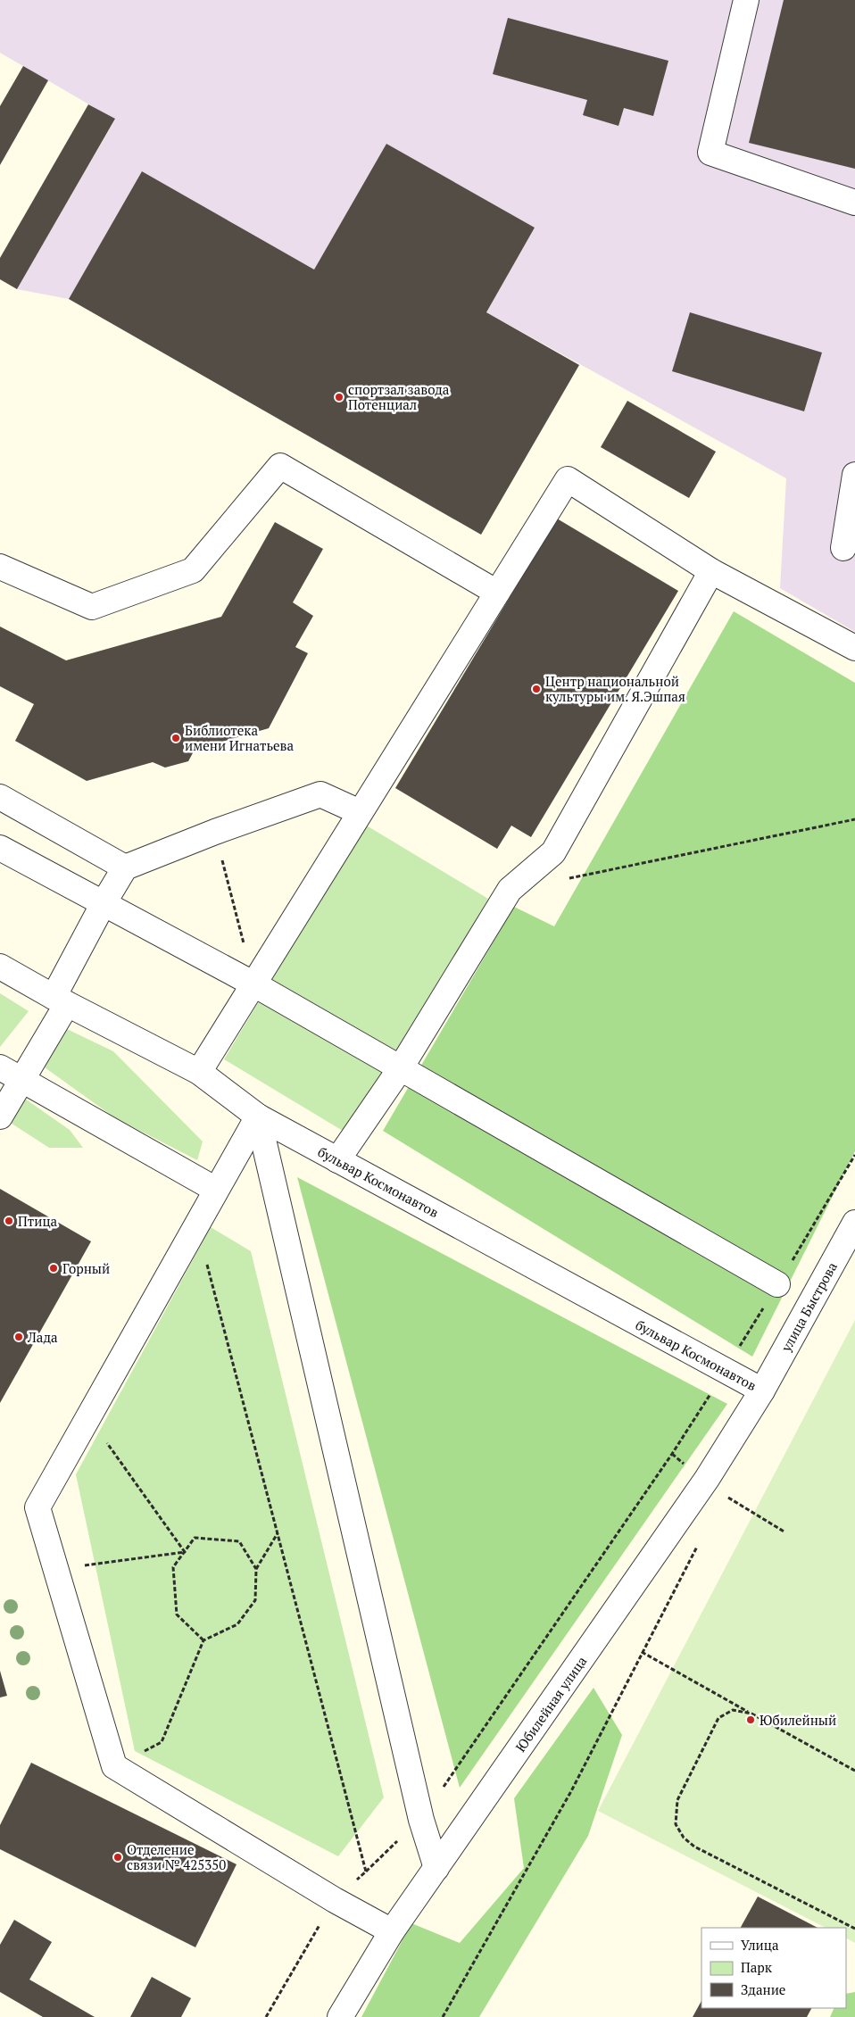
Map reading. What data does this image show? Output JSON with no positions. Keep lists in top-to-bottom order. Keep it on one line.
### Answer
{"streets":{"street":["бульвар Космонавтов","улица Быстрова","Юбилейная улица"]},"crossings":[["бульвар Космонавтов","улица Быстрова"],["бульвар Космонавтов","Юбилейная улица"],["улица Быстрова","Юбилейная улица"]],"places":["спортзал завода Потенциал","Центр национальной культуры им. Я.Эшпая","Библиотека имени Игнатьева","Птица","Горный","Лада","Юбилейный","Отделение связи № 425350"],"legend":["Улица","Парк","Здание"]}
